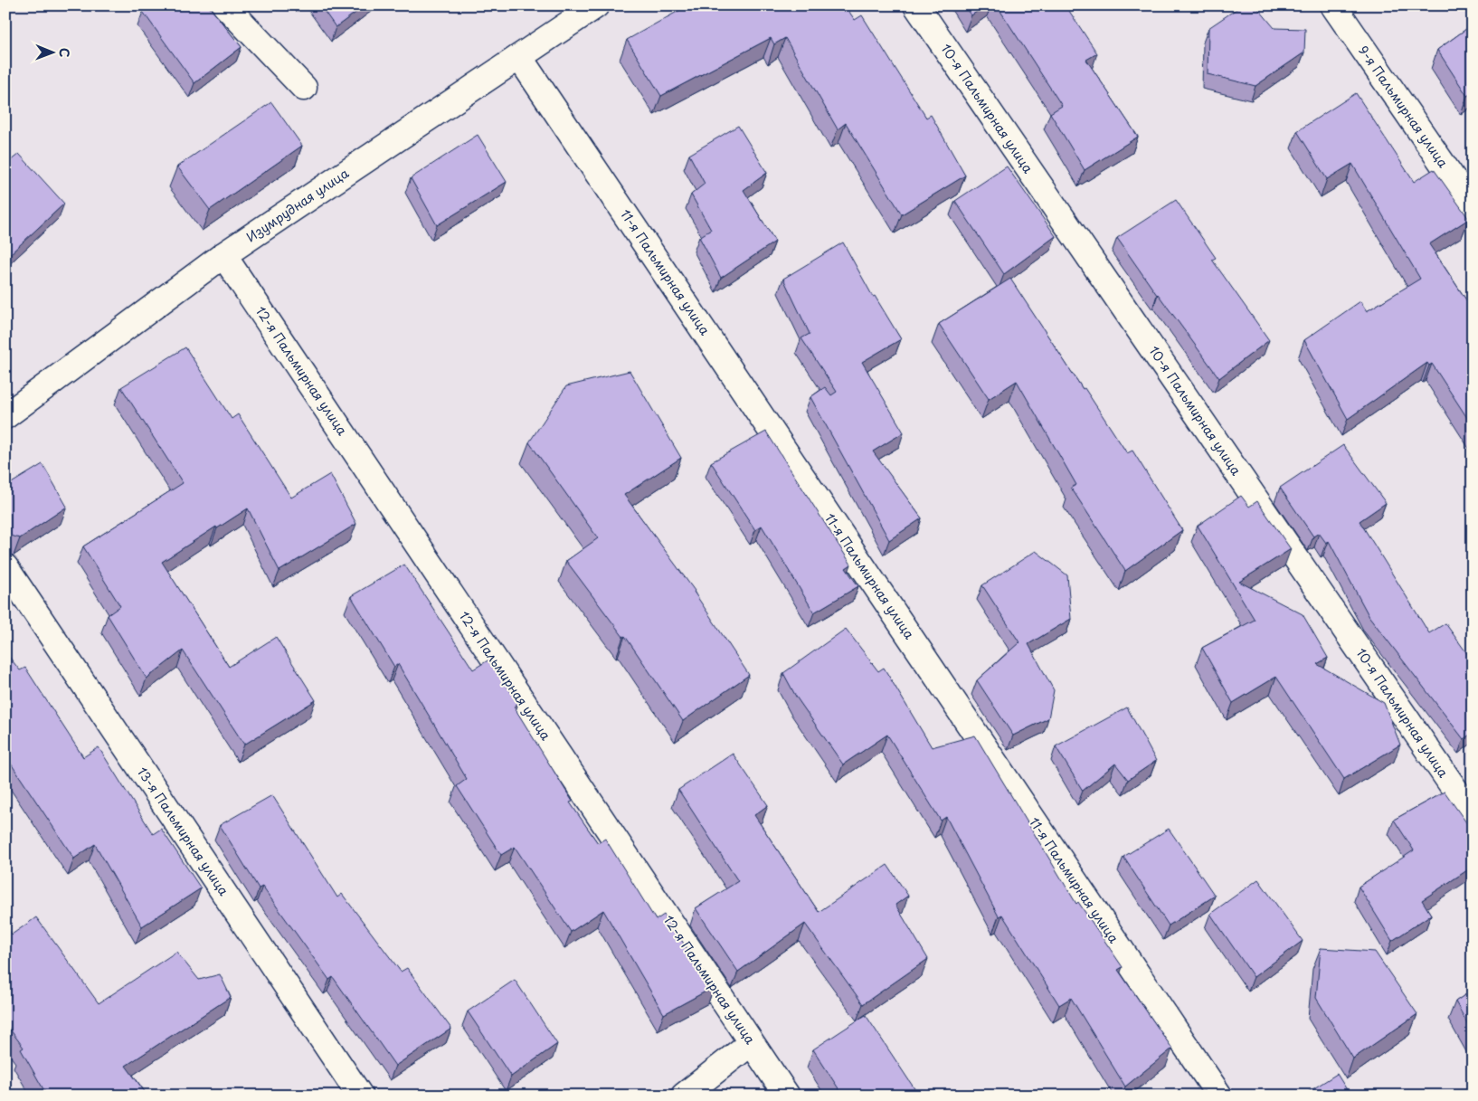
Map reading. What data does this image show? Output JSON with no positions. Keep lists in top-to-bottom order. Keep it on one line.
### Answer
{"streets":{"street":["9-я Пальмирная улица","10-я Пальмирная улица","Изумрудная улица","11-я Пальмирная улица","12-я Пальмирная улица","13-я Пальмирная улица"]},"crossings":[["Изумрудная улица","11-я Пальмирная улица"],["Изумрудная улица","12-я Пальмирная улица"]],"north":"right"}
